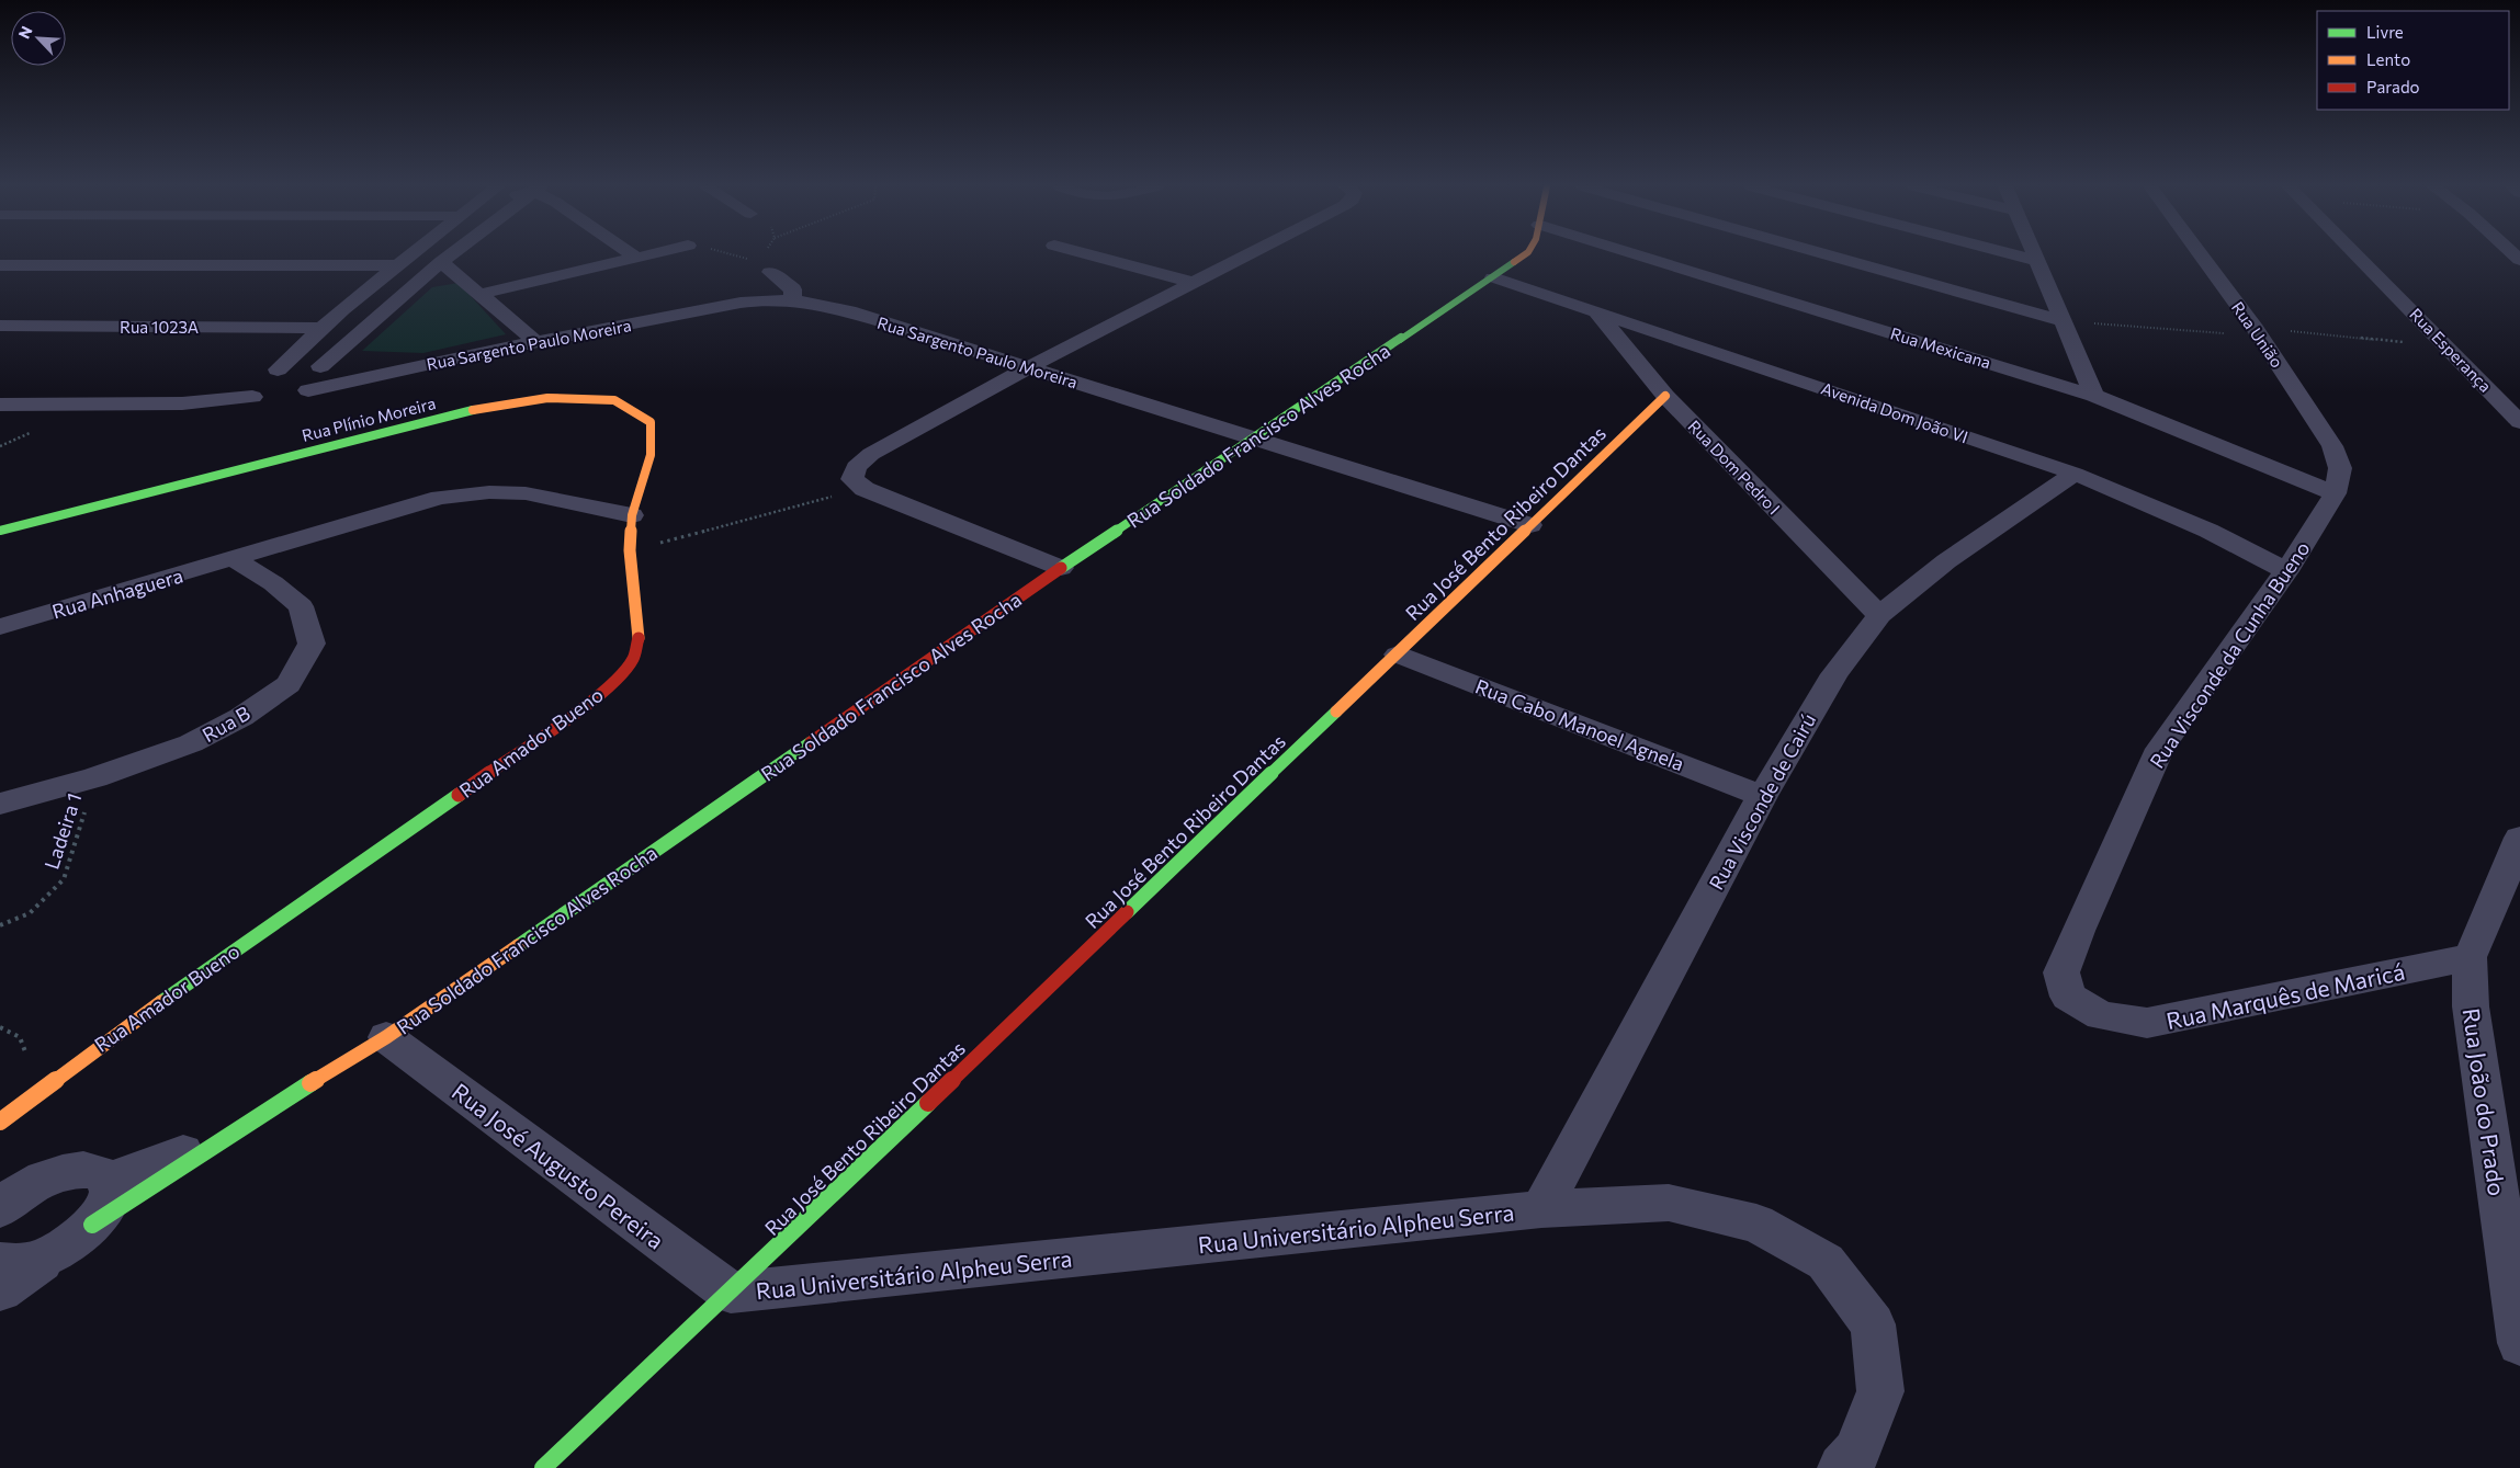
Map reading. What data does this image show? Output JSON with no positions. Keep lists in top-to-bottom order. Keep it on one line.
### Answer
{"streets":{"street":["Rua 1023A","Rua União","Rua Sargento Paulo Moreira","Rua Mexicana","Rua Esperança","Avenida Dom João VI","Rua Plínio Moreira","Rua Soldado Francisco Alves Rocha","Rua Dom Pedro I","Rua José Bento Ribeiro Dantas","Rua Anhaguera","Rua Visconde da Cunha Bueno","Rua B","Rua Cabo Manoel Agnela","Rua Amador Bueno","Rua Visconde de Cairú","Rua Marquês de Maricá","Rua João do Prado","Rua José Augusto Pereira","Rua Universitário Alpheu Serra"],"path":["Ladeira 1"]},"crossings":[["Rua União","Rua Mexicana"],["Rua União","Rua Visconde da Cunha Bueno"],["Rua Sargento Paulo Moreira","Rua Soldado Francisco Alves Rocha"],["Rua Sargento Paulo Moreira","Rua José Bento Ribeiro Dantas"],["Rua Mexicana","Rua Visconde da Cunha Bueno"],["Avenida Dom João VI","Rua Soldado Francisco Alves Rocha"],["Avenida Dom João VI","Rua Dom Pedro I"],["Avenida Dom João VI","Rua Visconde da Cunha Bueno"],["Avenida Dom João VI","Rua Visconde de Cairú"],["Rua Plínio Moreira","Rua Amador Bueno"],["Rua Soldado Francisco Alves Rocha","Rua José Augusto Pereira"],["Rua Dom Pedro I","Rua José Bento Ribeiro Dantas"],["Rua Dom Pedro I","Rua Visconde de Cairú"],["Rua José Bento Ribeiro Dantas","Rua Cabo Manoel Agnela"],["Rua José Bento Ribeiro Dantas","Rua José Augusto Pereira"],["Rua José Bento Ribeiro Dantas","Rua Universitário Alpheu Serra"],["Rua Anhaguera","Rua B"],["Rua Visconde da Cunha Bueno","Rua Marquês de Maricá"],["Rua B","Ladeira 1"],["Rua Cabo Manoel Agnela","Rua Visconde de Cairú"],["Rua Visconde de Cairú","Rua Universitário Alpheu Serra"],["Rua Marquês de Maricá","Rua João do Prado"],["Rua José Augusto Pereira","Rua Universitário Alpheu Serra"]],"legend":["Livre","Lento","Parado"],"north":"top left"}
